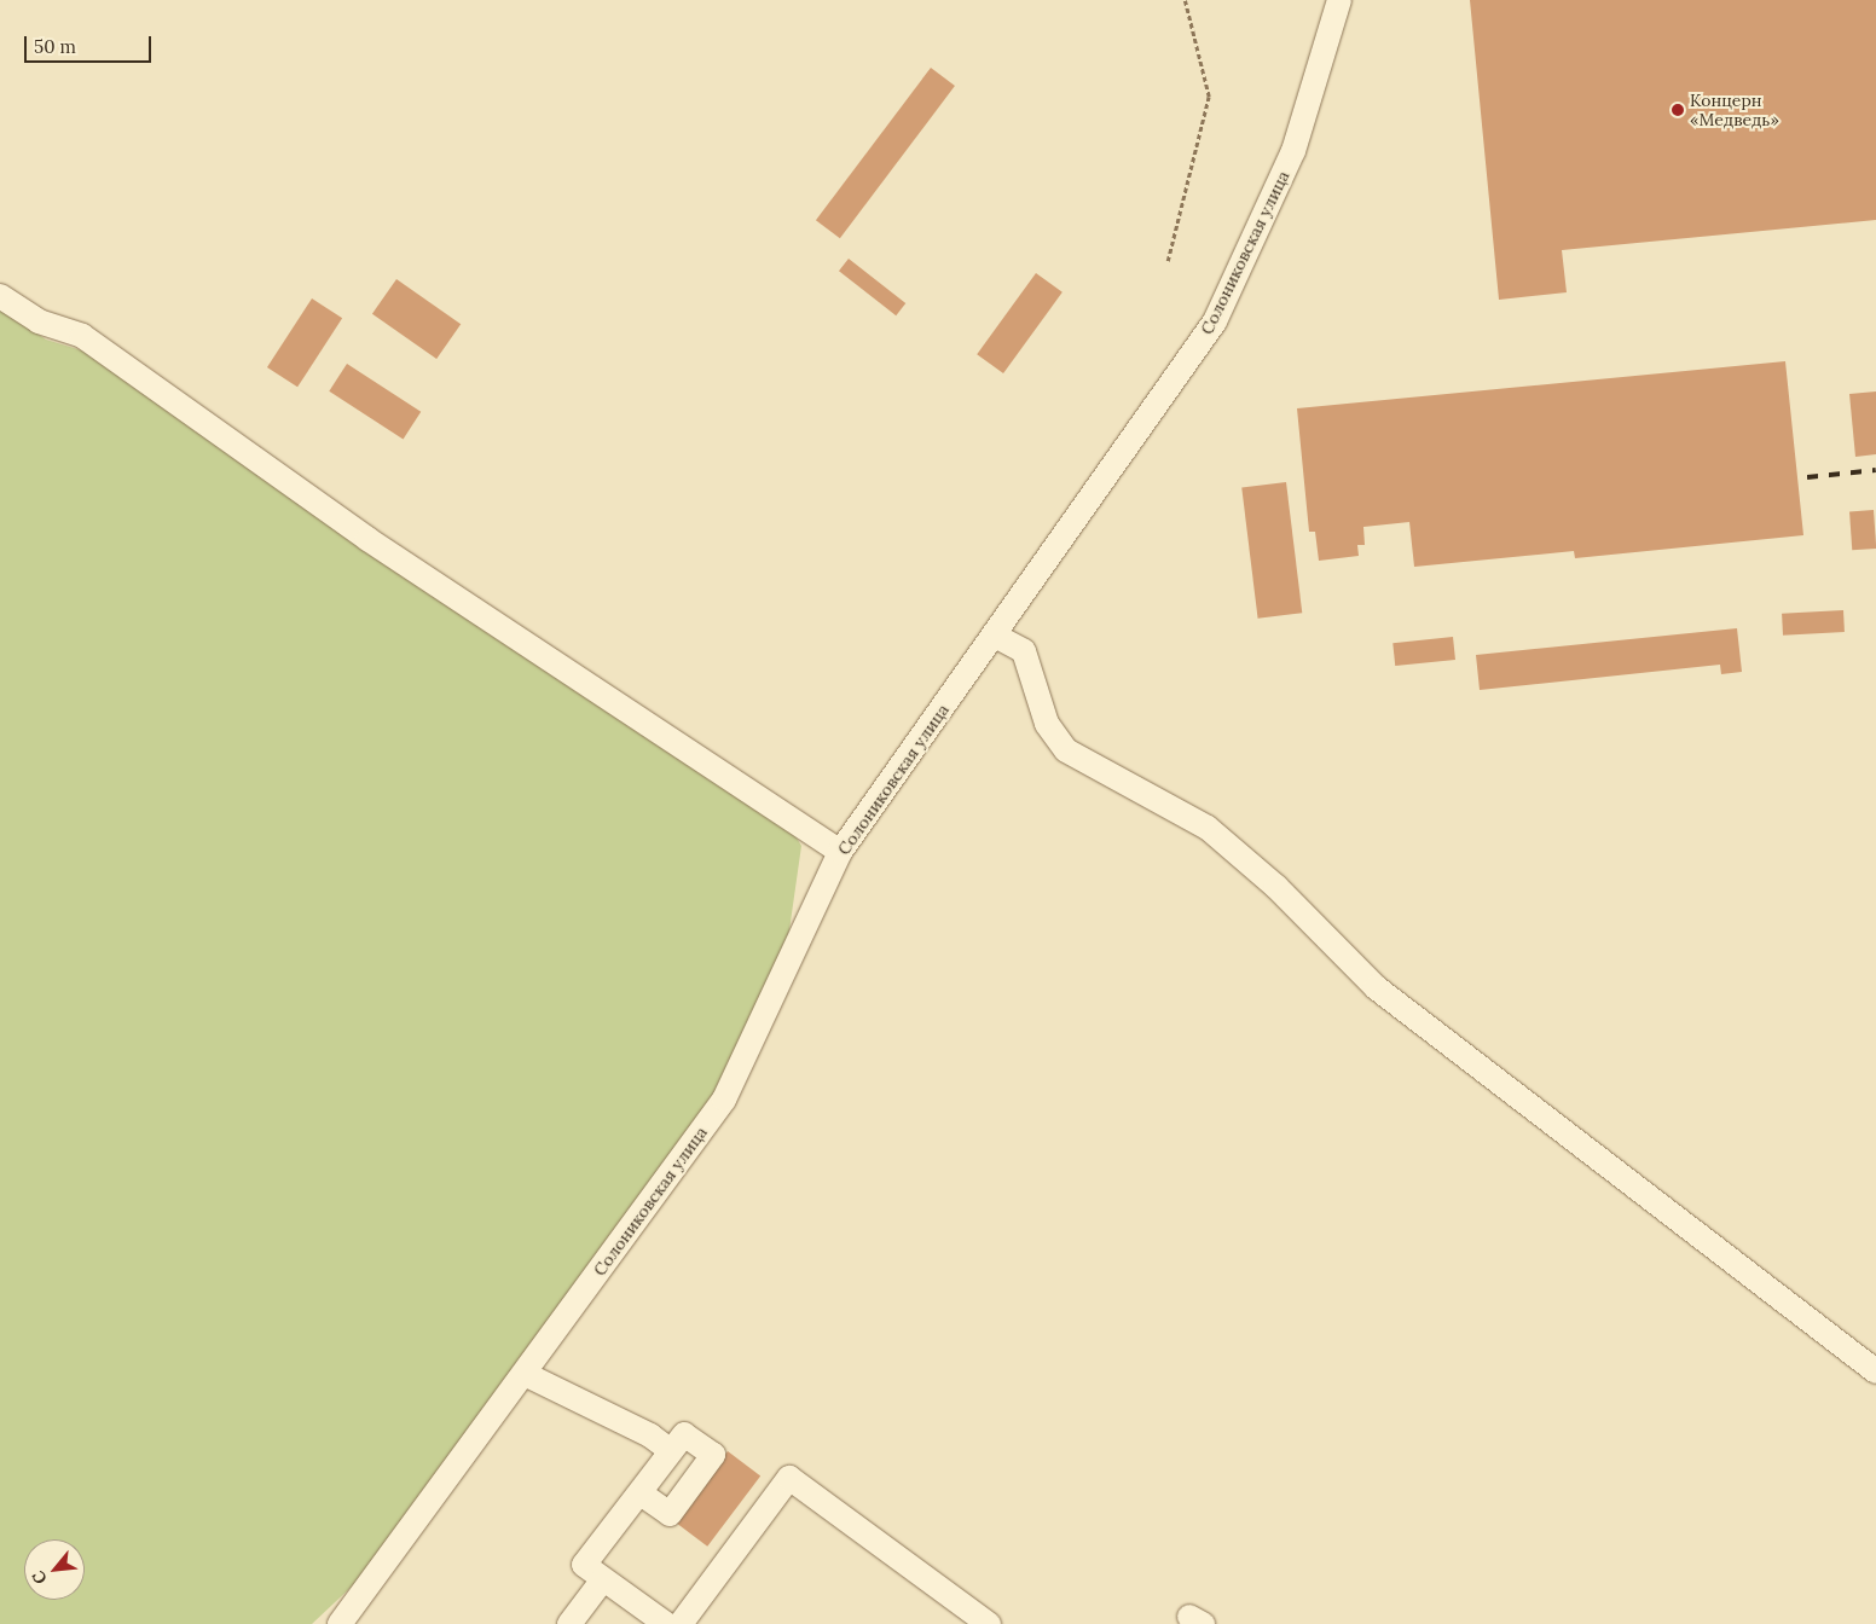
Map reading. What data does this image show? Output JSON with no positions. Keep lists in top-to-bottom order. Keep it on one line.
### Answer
{"streets":{"street":["Солониковская улица"]},"places":["Концерн «Медведь»"],"scale_bar":"50 m","north":"bottom left"}
